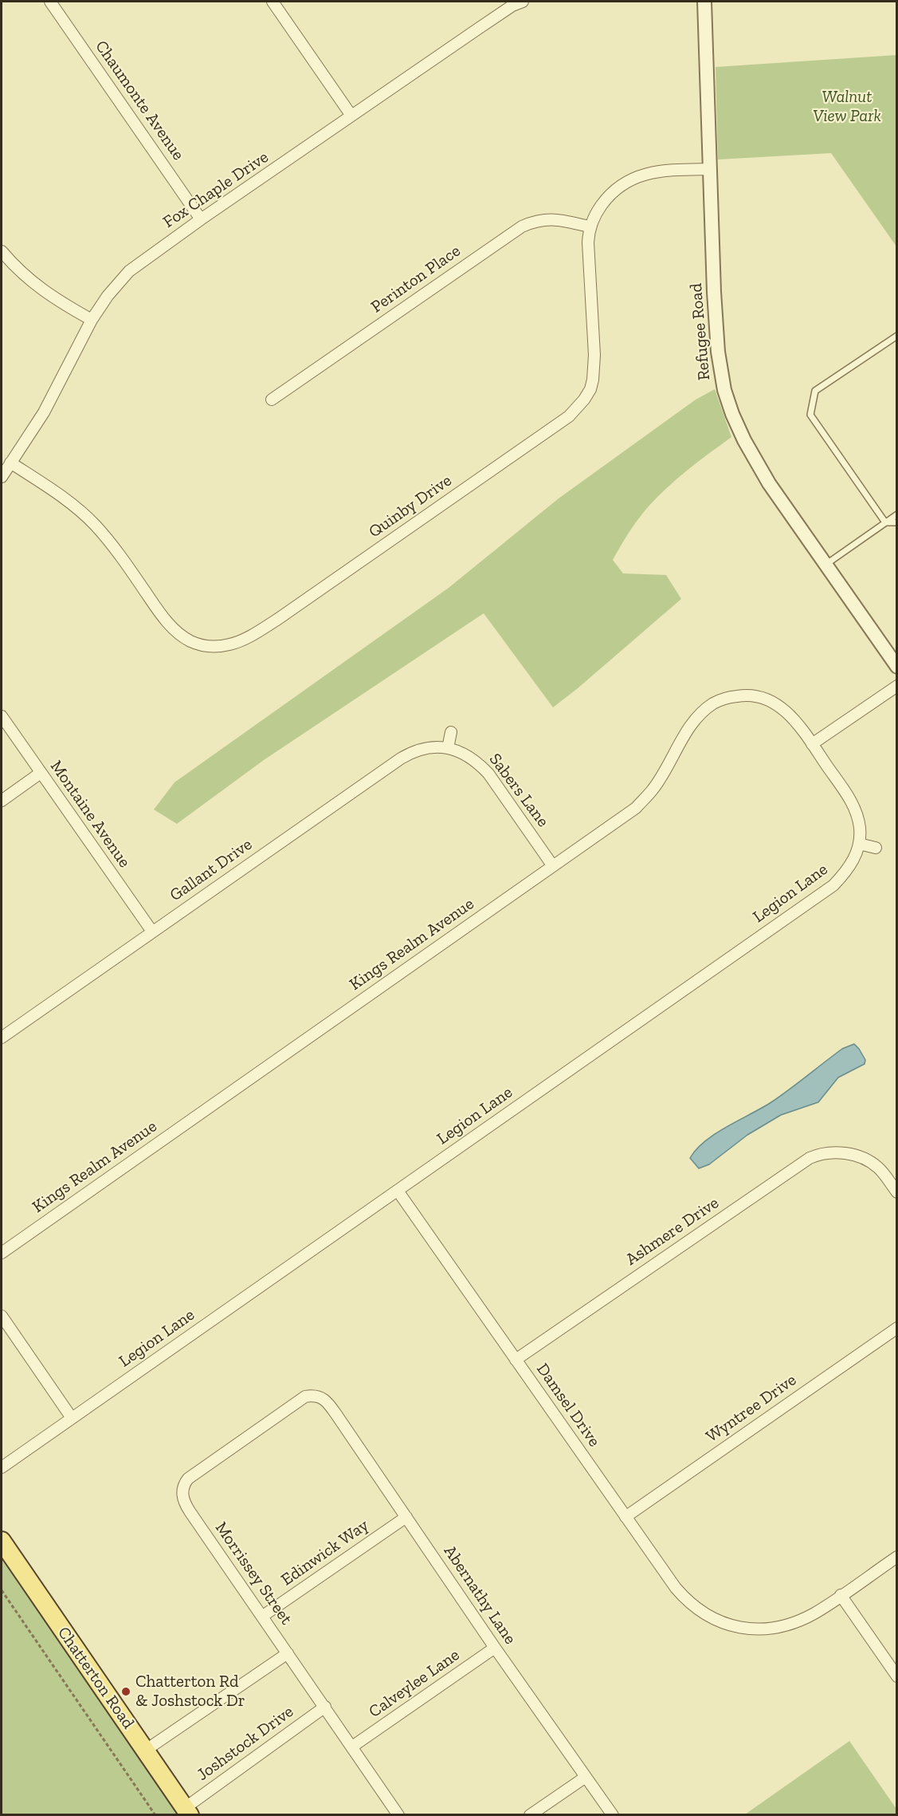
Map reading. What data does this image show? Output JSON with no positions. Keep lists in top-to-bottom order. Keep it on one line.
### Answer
{"streets":{"main road":["Chatterton Road"],"street":["Chaumonte Avenue","Fox Chaple Drive","Perinton Place","Refugee Road","Quinby Drive","Sabers Lane","Montaine Avenue","Gallant Drive","Legion Lane","Kings Realm Avenue","Ashmere Drive","Damsel Drive","Wyntree Drive","Edinwick Way","Morrissey Street","Abernathy Lane","Calveylee Lane","Joshstock Drive"]},"crossings":[["Chaumonte Avenue","Fox Chaple Drive"],["Fox Chaple Drive","Quinby Drive"],["Perinton Place","Quinby Drive"],["Sabers Lane","Gallant Drive"],["Sabers Lane","Kings Realm Avenue"],["Montaine Avenue","Gallant Drive"],["Legion Lane","Kings Realm Avenue"],["Legion Lane","Damsel Drive"],["Ashmere Drive","Damsel Drive"],["Damsel Drive","Wyntree Drive"],["Edinwick Way","Morrissey Street"],["Edinwick Way","Abernathy Lane"],["Morrissey Street","Abernathy Lane"],["Morrissey Street","Calveylee Lane"],["Morrissey Street","Joshstock Drive"],["Abernathy Lane","Calveylee Lane"],["Chatterton Road","Joshstock Drive"]],"parks":["Walnut View Park"],"places":["Chatterton Rd & Joshstock Dr"]}
